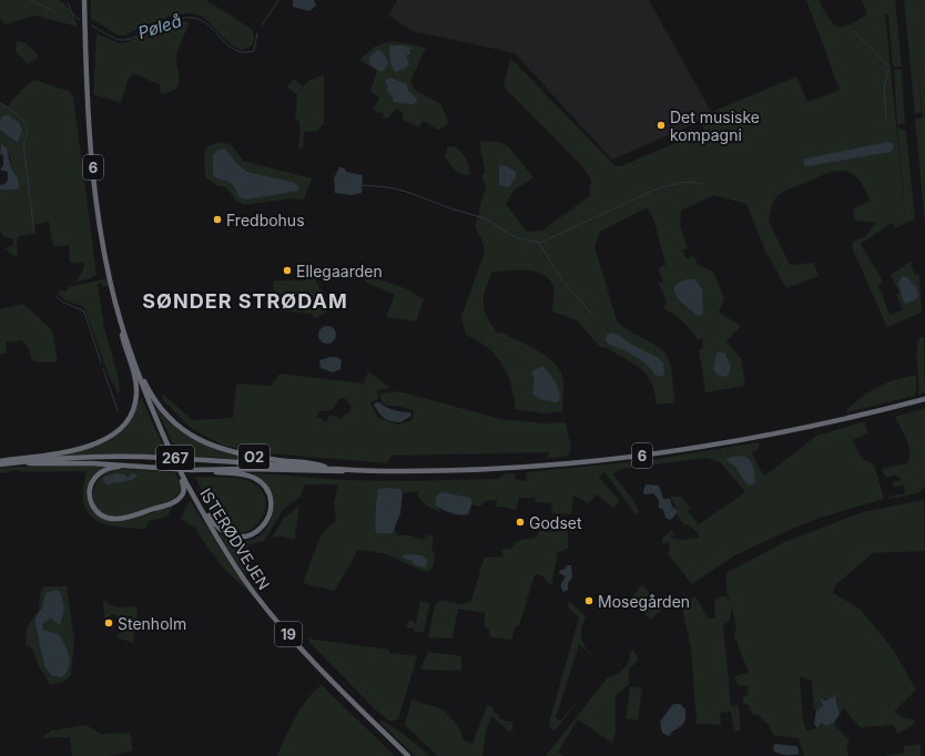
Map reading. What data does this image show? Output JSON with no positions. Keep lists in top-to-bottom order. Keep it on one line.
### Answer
{"streets":{"highway":["6","O2","267","ISTERØDVEJEN","19"]},"crossings":[["6","267"],["6","ISTERØDVEJEN"],["O2","267"],["O2","ISTERØDVEJEN"]],"districts":["SØNDER STRØDAM"],"water":["Pøleå"],"places":["Det musiske kompagni","Fredbohus","Ellegaarden","Godset","Mosegården","Stenholm"]}
